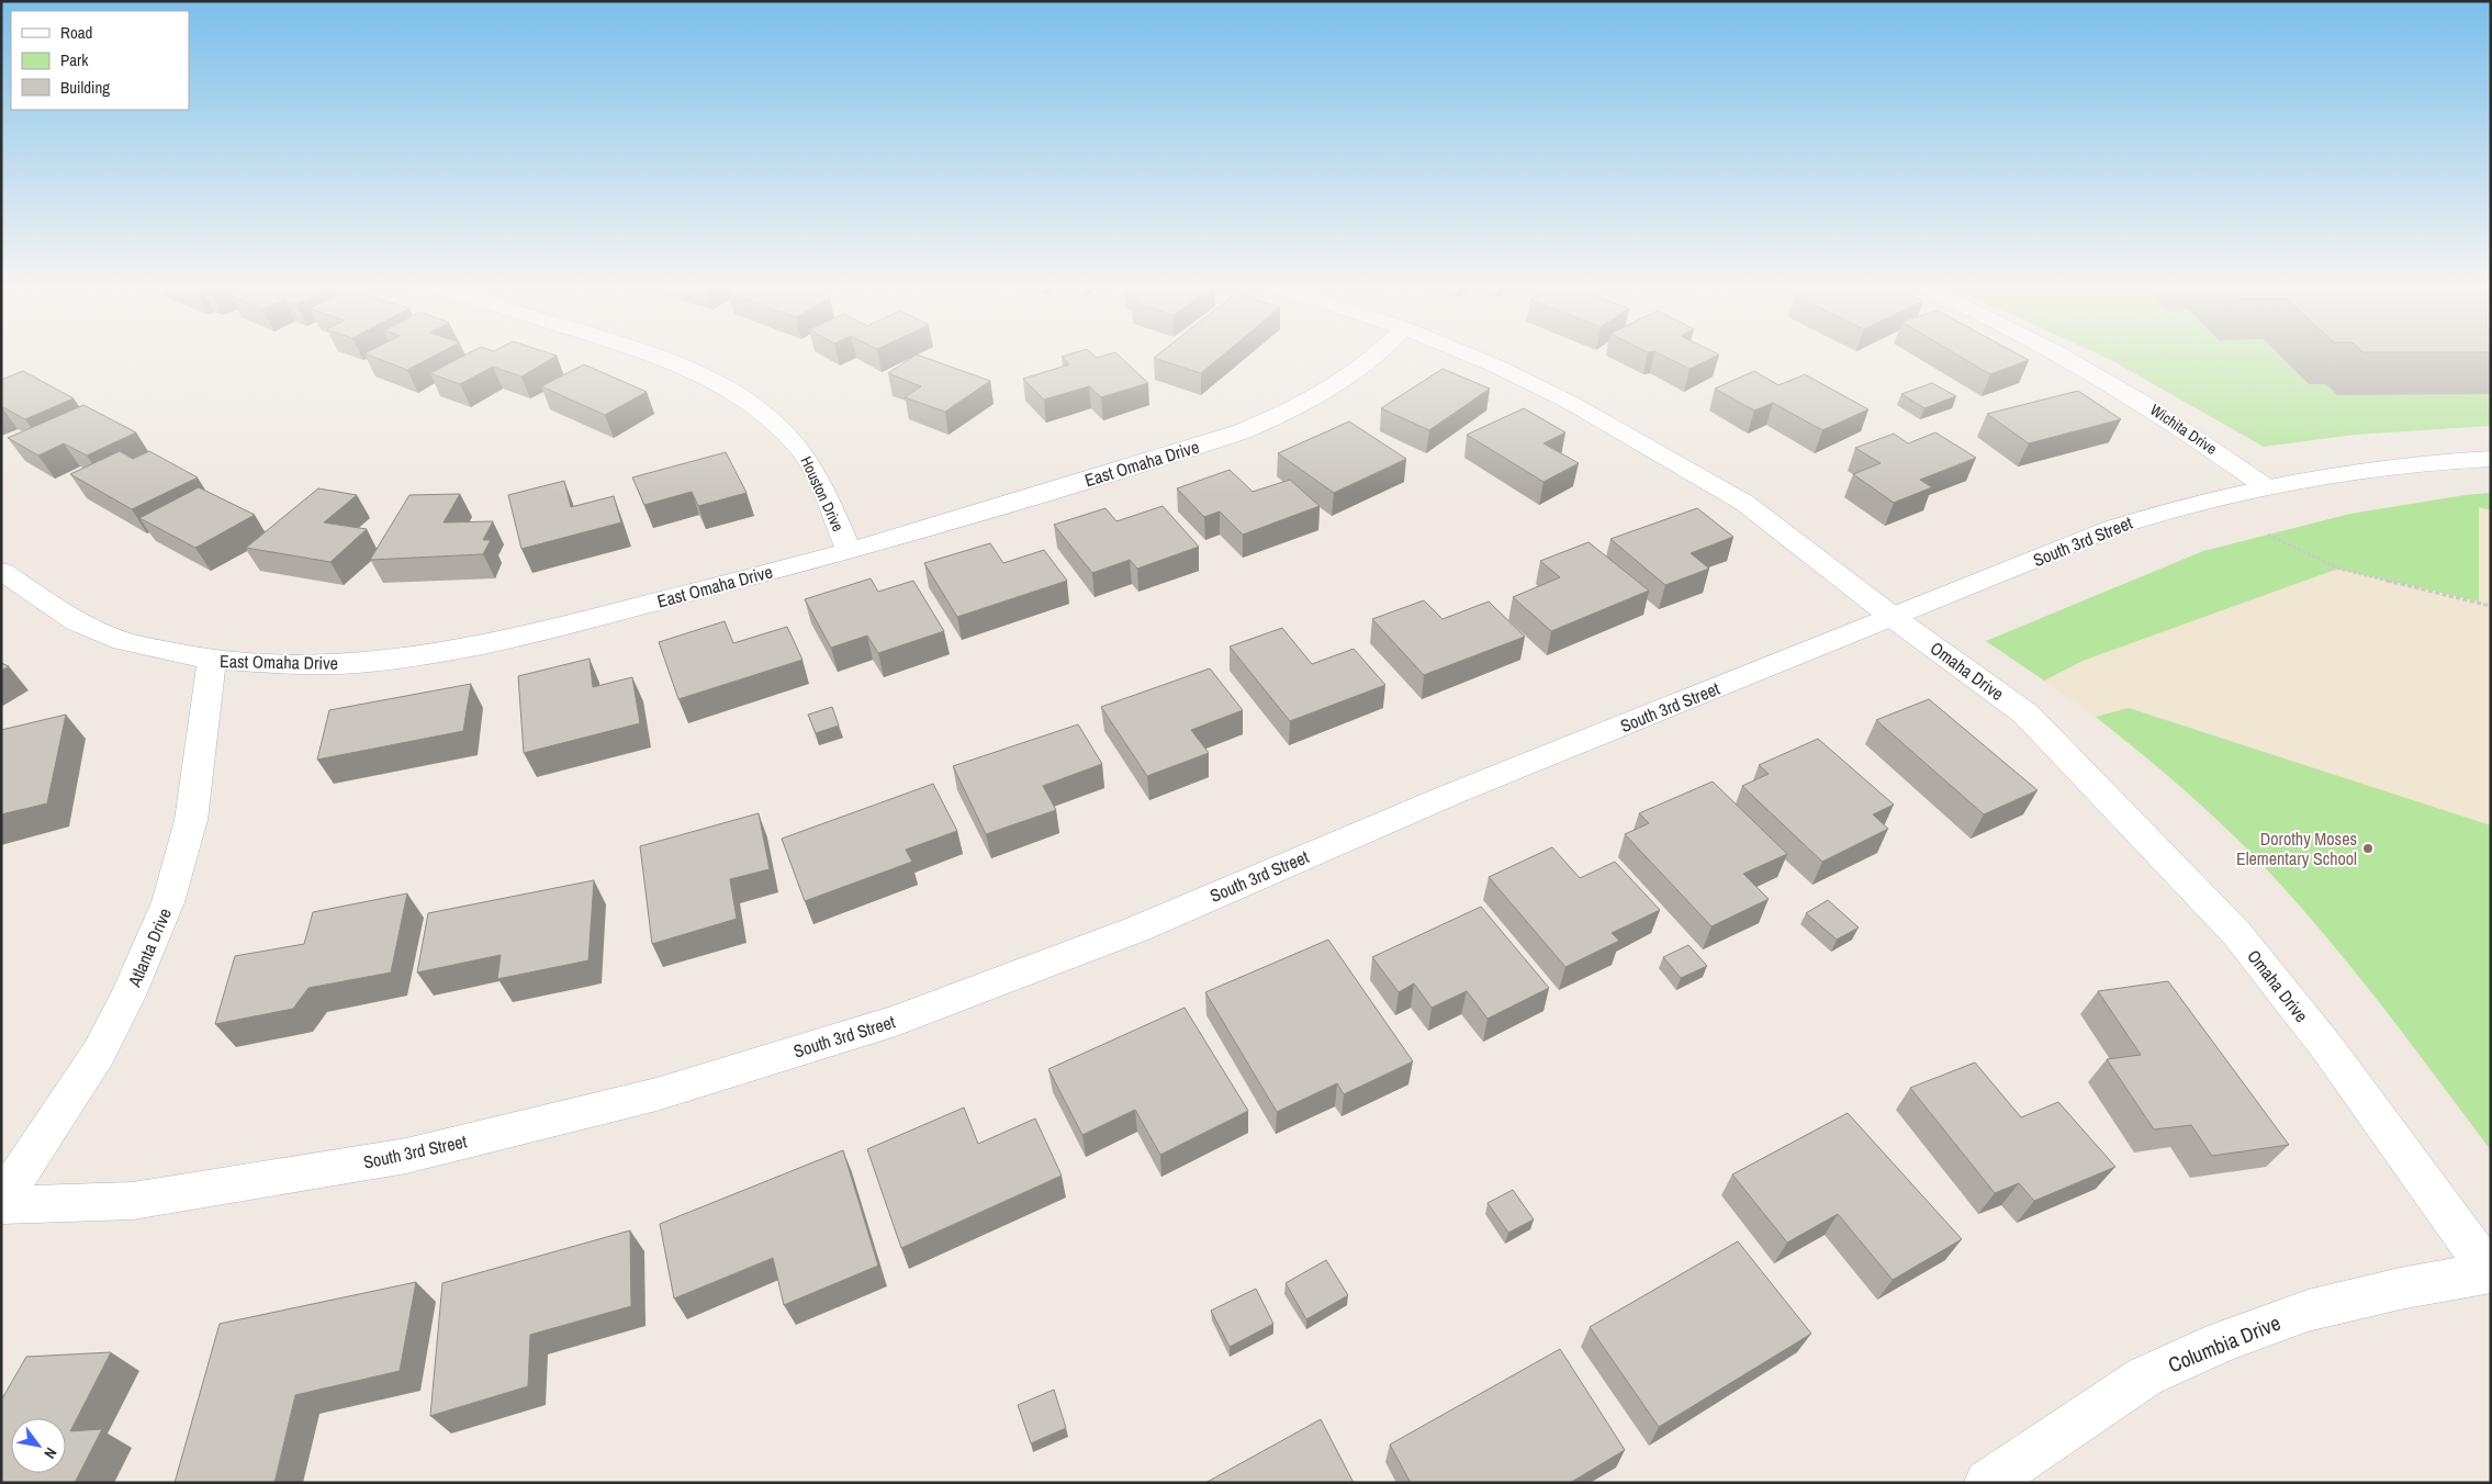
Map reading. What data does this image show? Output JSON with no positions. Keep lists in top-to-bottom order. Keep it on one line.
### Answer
{"streets":{"street":["Wichita Drive","East Omaha Drive","Houston Drive","South 3rd Street","Omaha Drive","Atlanta Drive","Columbia Drive"]},"crossings":[["Wichita Drive","South 3rd Street"],["East Omaha Drive","Houston Drive"],["East Omaha Drive","Atlanta Drive"],["South 3rd Street","Omaha Drive"],["South 3rd Street","Atlanta Drive"],["Omaha Drive","Columbia Drive"]],"places":["Dorothy Moses Elementary School"],"legend":["Road","Park","Building"],"north":"bottom right"}
